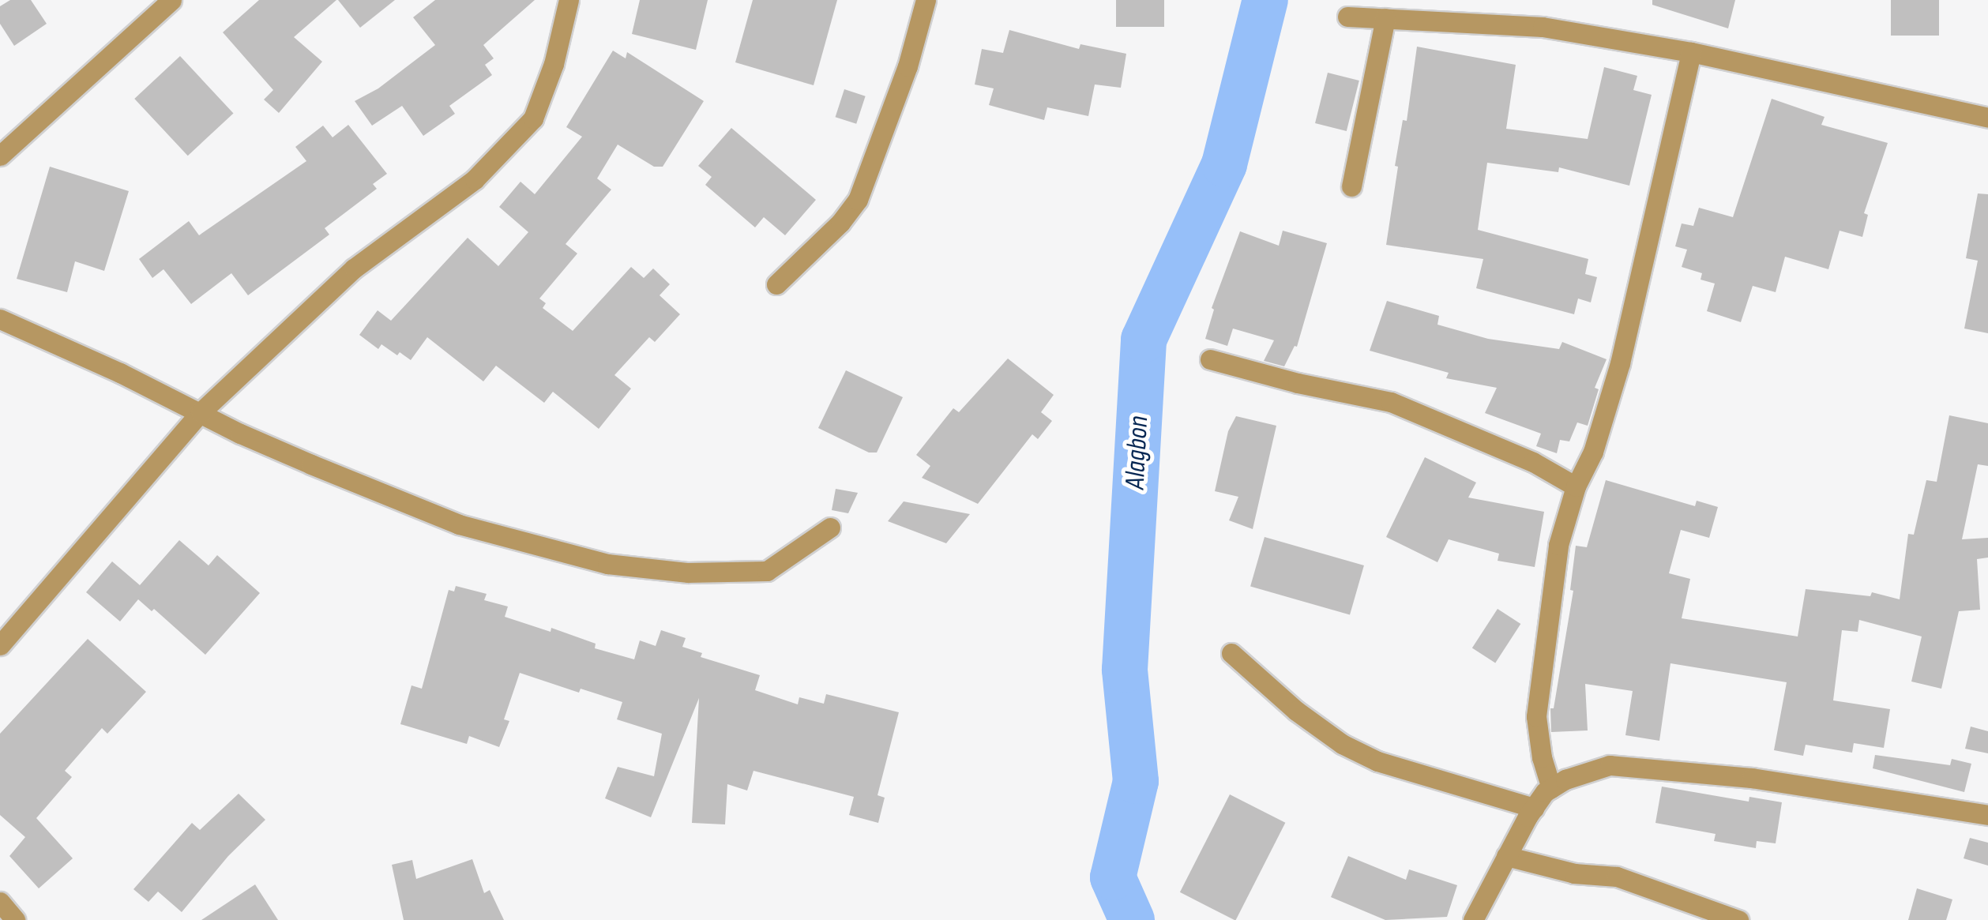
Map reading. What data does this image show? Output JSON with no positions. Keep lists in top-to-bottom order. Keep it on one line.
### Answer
{"water":["Alagbon"]}
